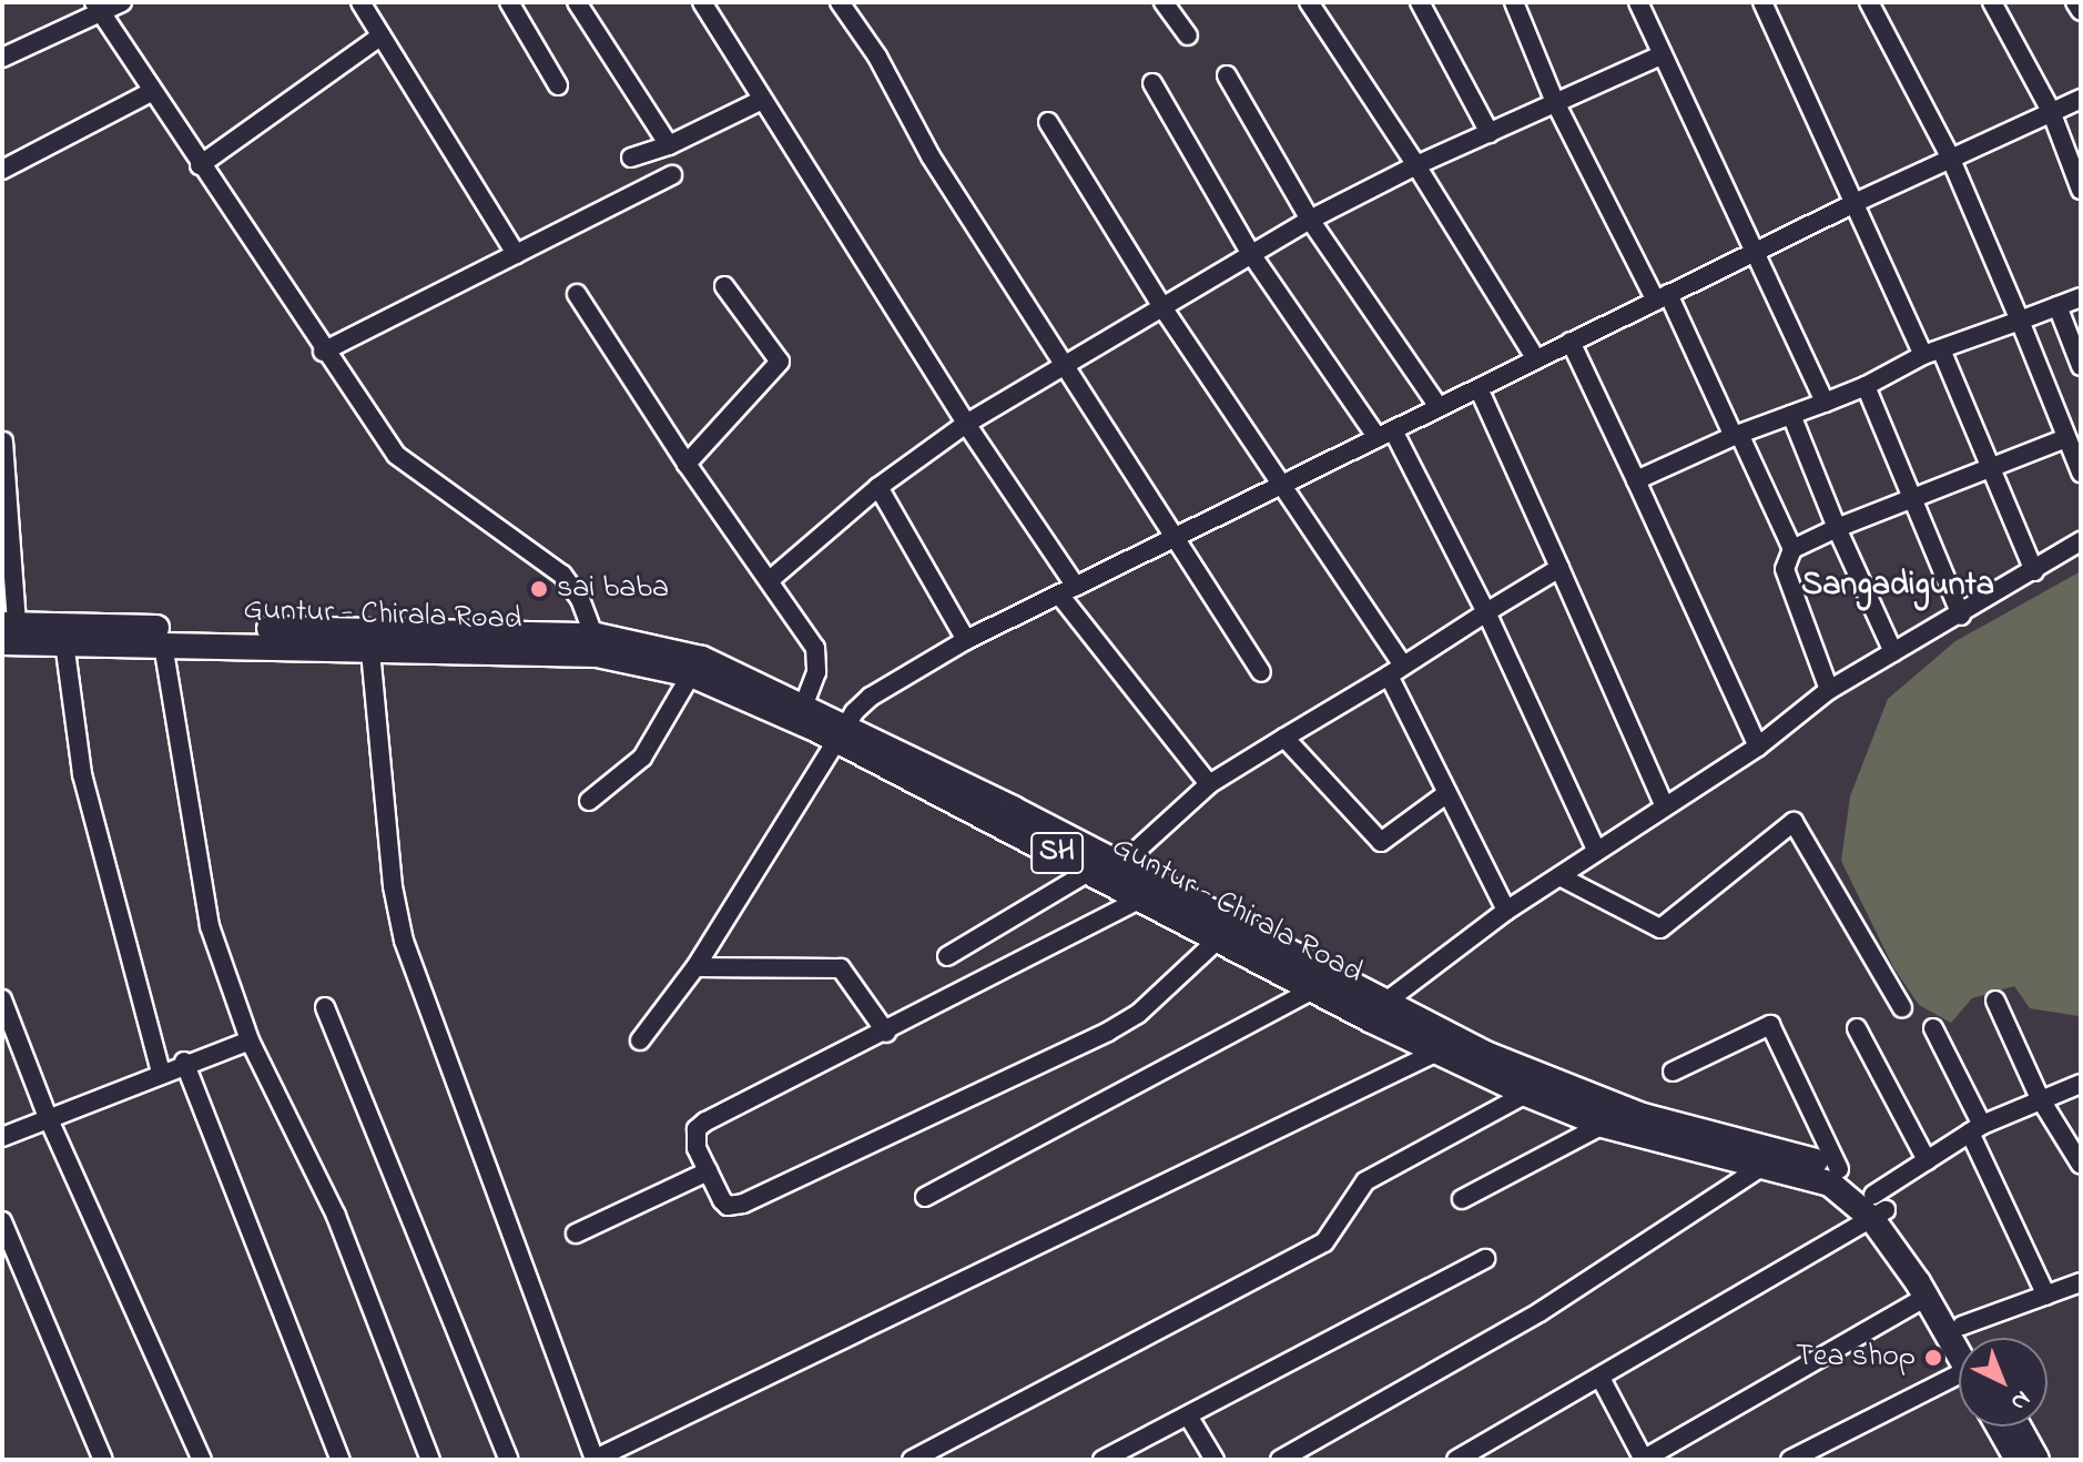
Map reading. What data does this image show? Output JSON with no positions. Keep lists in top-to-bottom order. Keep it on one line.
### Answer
{"streets":{"main road":["Guntur - Chirala Road","SH"]},"districts":["Sangadigunta"],"places":["sai baba","Tea shop"],"north":"bottom right"}
